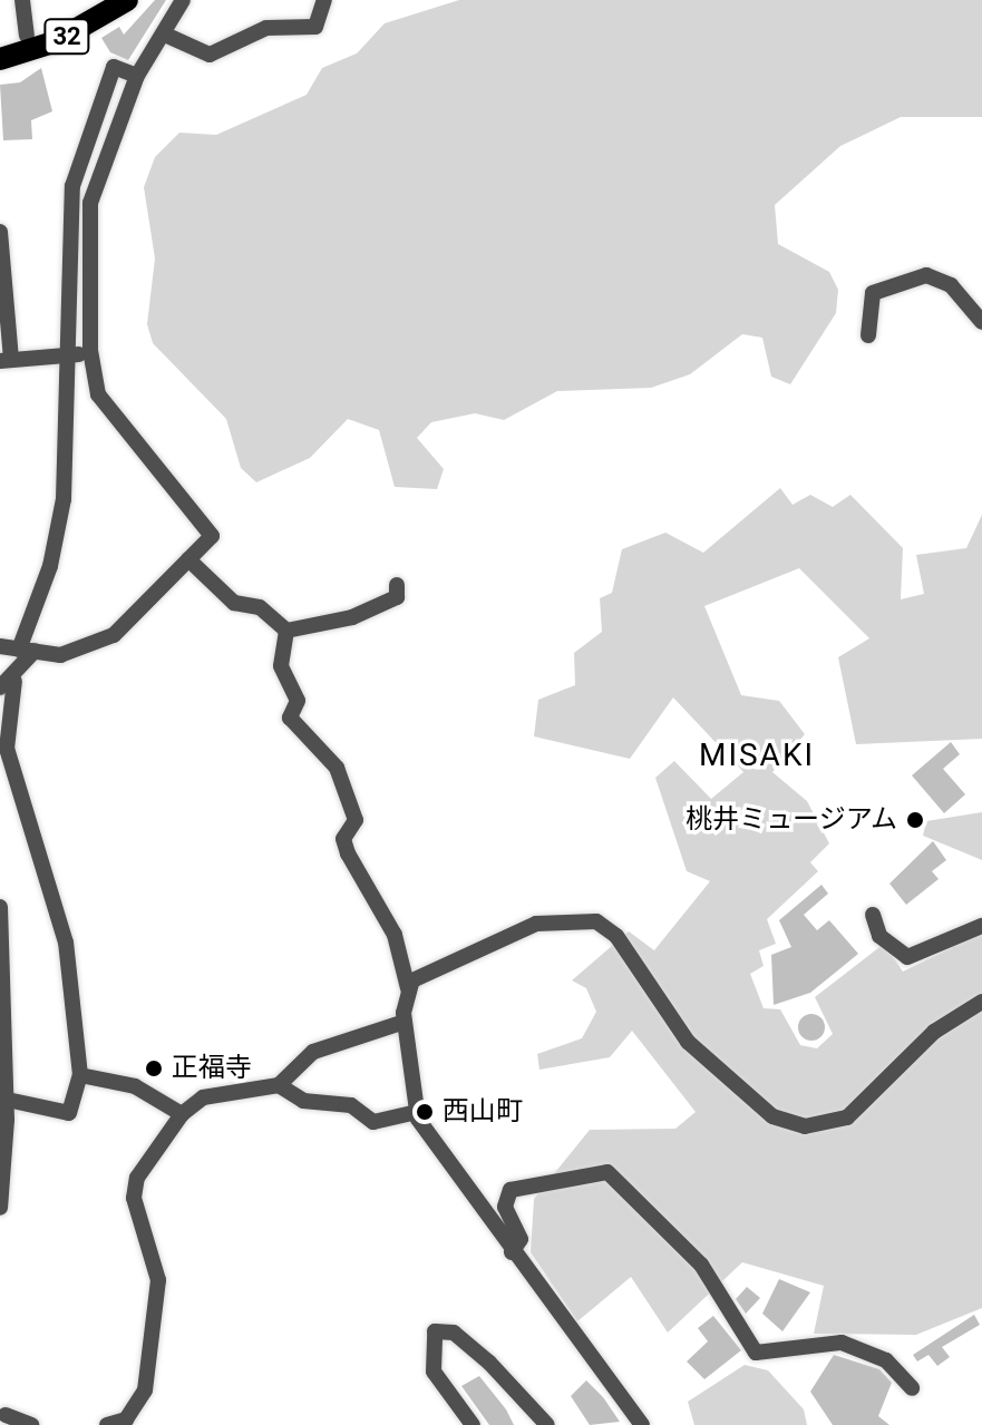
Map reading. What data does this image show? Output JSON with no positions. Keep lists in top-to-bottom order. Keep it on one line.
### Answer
{"streets":{"main road":["32"]},"districts":["MISAKI"],"places":["桃井ミュージアム","正福寺","西山町"]}
